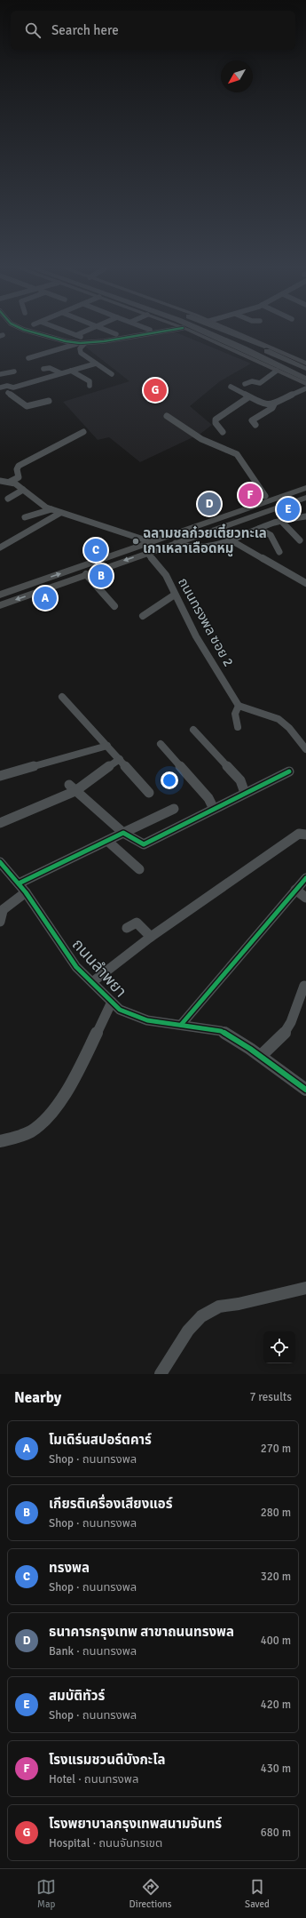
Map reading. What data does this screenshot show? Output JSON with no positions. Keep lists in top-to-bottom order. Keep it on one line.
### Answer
{"streets":{"street":["ถนนทรงพล ซอย 2","ถนนลำพยา"]},"places":["ฉลามชลก๋วยเตี๋ยวทะเล เกาเหลาเลือดหมู"],"north":"bottom left","page":{"search":"Search here","pins":["G","F","D","E","C","B","A"],"heading":["Nearby","7 results"],"list":[{"mark":"A","name":"โมเดิร์นสปอร์ตคาร์","note":"Shop · ถนนทรงพล","value":"270 m"},{"mark":"B","name":"เกียรติเครื่องเสียงแอร์","note":"Shop · ถนนทรงพล","value":"280 m"},{"mark":"C","name":"ทรงพล","note":"Shop · ถนนทรงพล","value":"320 m"},{"mark":"D","name":"ธนาคารกรุงเทพ สาขาถนนทรงพล","note":"Bank · ถนนทรงพล","value":"400 m"},{"mark":"E","name":"สมบัติทัวร์","note":"Shop · ถนนทรงพล","value":"420 m"},{"mark":"F","name":"โรงแรมชวนดีบังกะโล","note":"Hotel · ถนนทรงพล","value":"430 m"},{"mark":"G","name":"โรงพยาบาลกรุงเทพสนามจันทร์","note":"Hospital · ถนนจันทรเขต","value":"680 m"}],"nav":["Map","Directions","Saved"]}}
